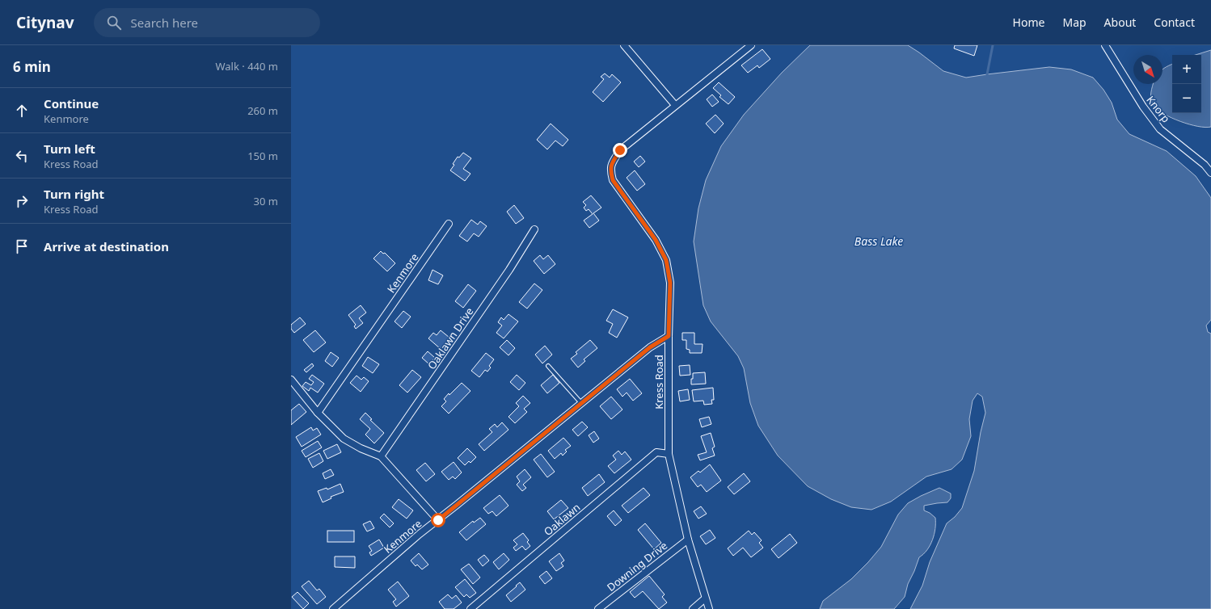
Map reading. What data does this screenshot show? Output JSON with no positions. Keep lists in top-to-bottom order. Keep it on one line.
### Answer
{"streets":{"street":["Knorp","Kenmore","Oaklawn Drive","Kress Road","Oaklawn","Downing Drive"]},"crossings":[["Kenmore","Kress Road"],["Kress Road","Oaklawn"],["Kress Road","Downing Drive"]],"water":["Bass Lake"],"north":"bottom right","page":{"header":"Citynav","search":"Search here","nav":["Home","Map","About","Contact"],"heading":["6 min","Walk · 440 m"],"map_buttons":["+","−"],"list":[["Continue","Kenmore","260 m"],["Turn left","Kress Road","150 m"],["Turn right","Kress Road","30 m"],"Arrive at destination"]}}
